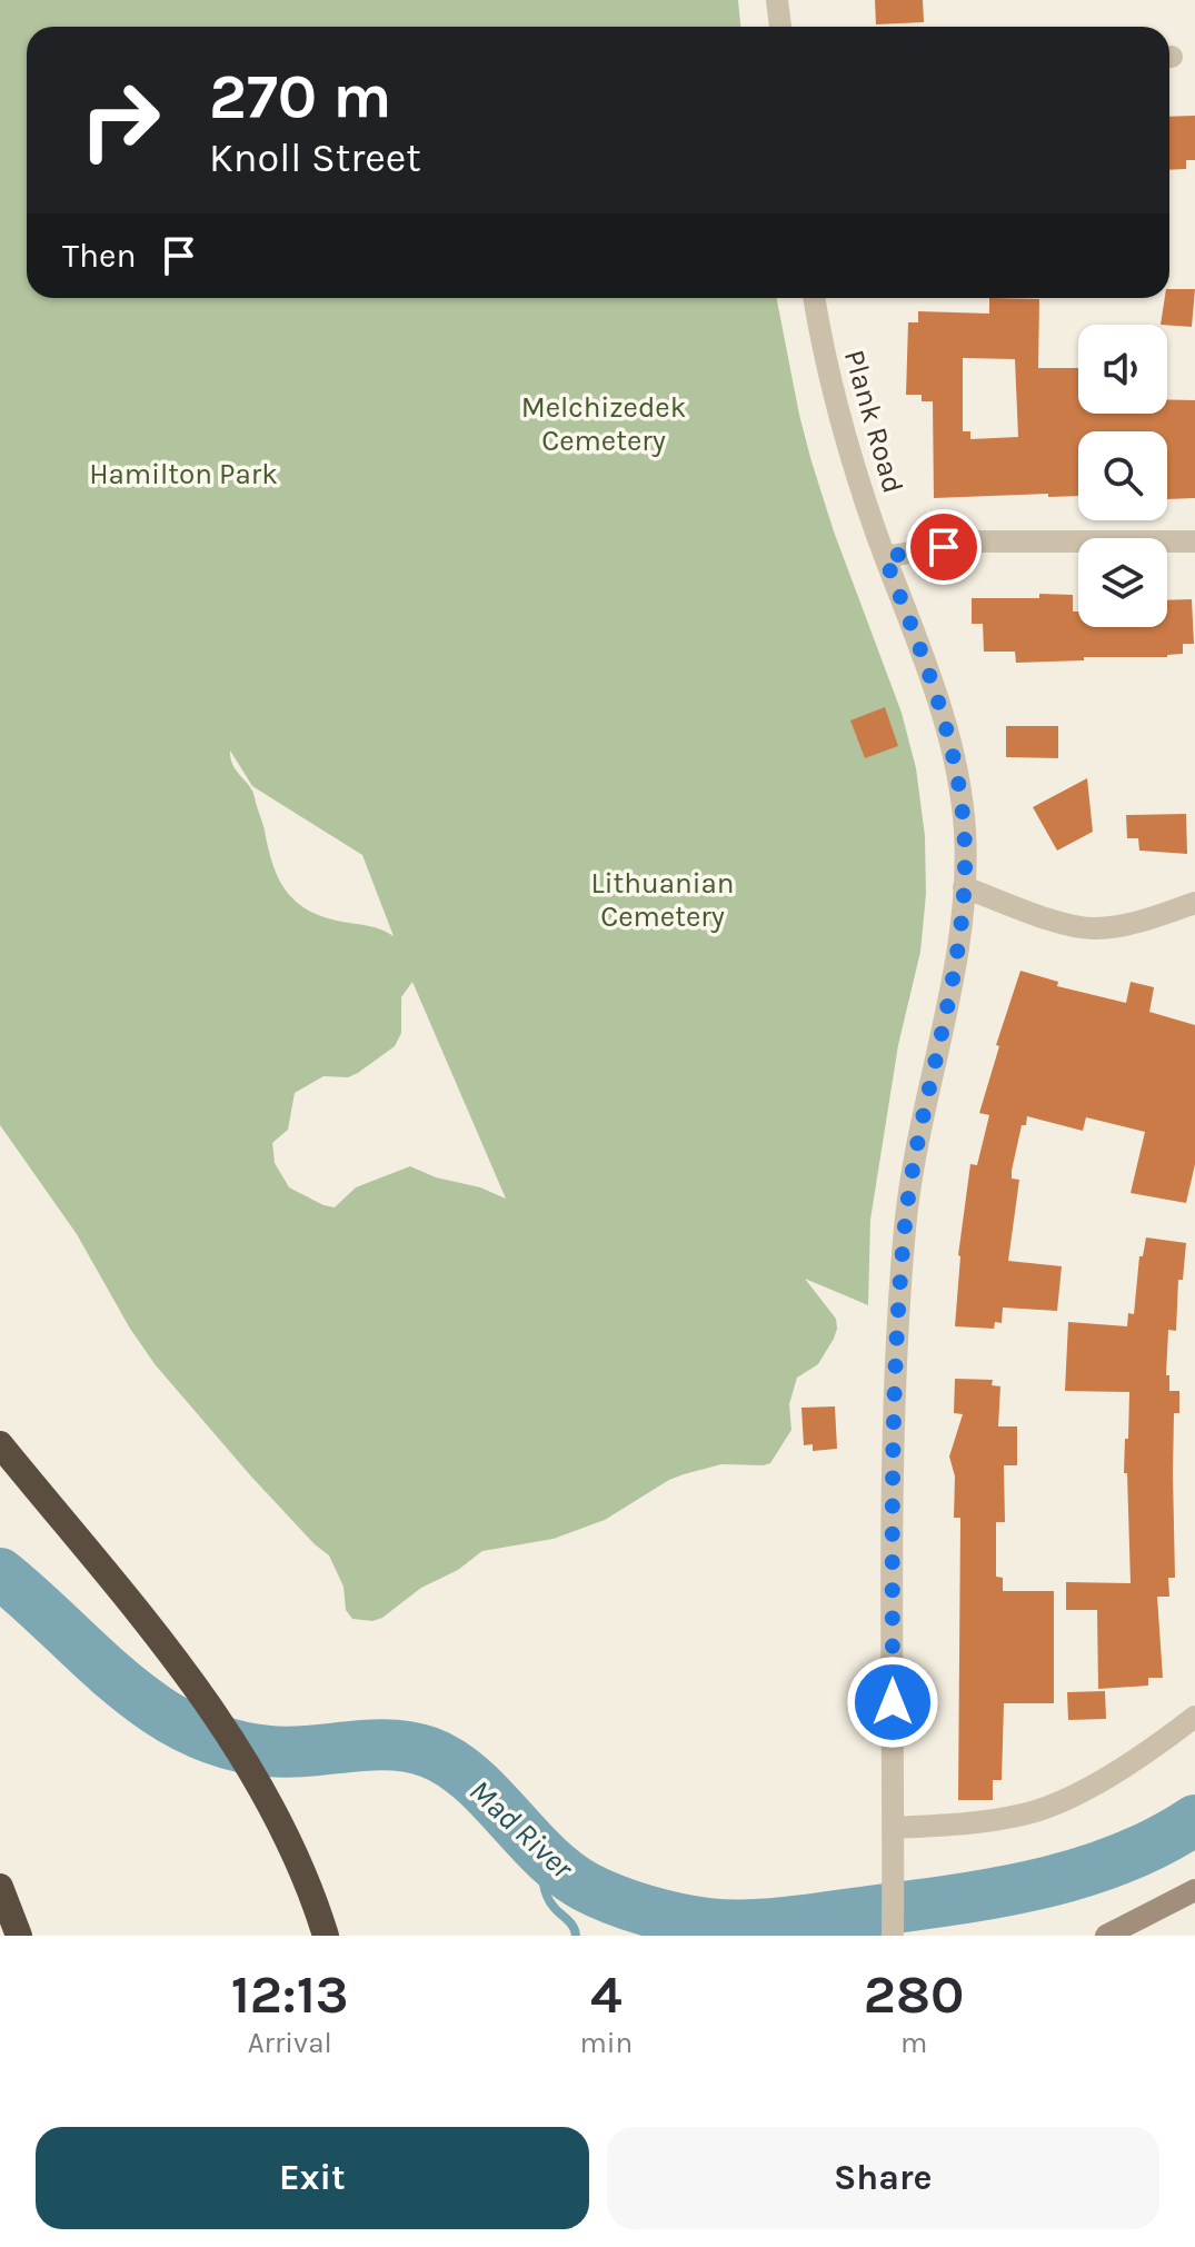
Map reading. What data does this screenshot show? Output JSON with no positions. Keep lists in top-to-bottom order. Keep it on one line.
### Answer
{"streets":{"street":["Plank Road"]},"water":["Mad River"],"parks":["Melchizedek Cemetery","Hamilton Park","Lithuanian Cemetery"],"page":{"turn":["270 m","Knoll Street"],"then":"Then","eta":["12:13","Arrival","4","min","280","m"],"buttons":["Exit","Share"]}}
